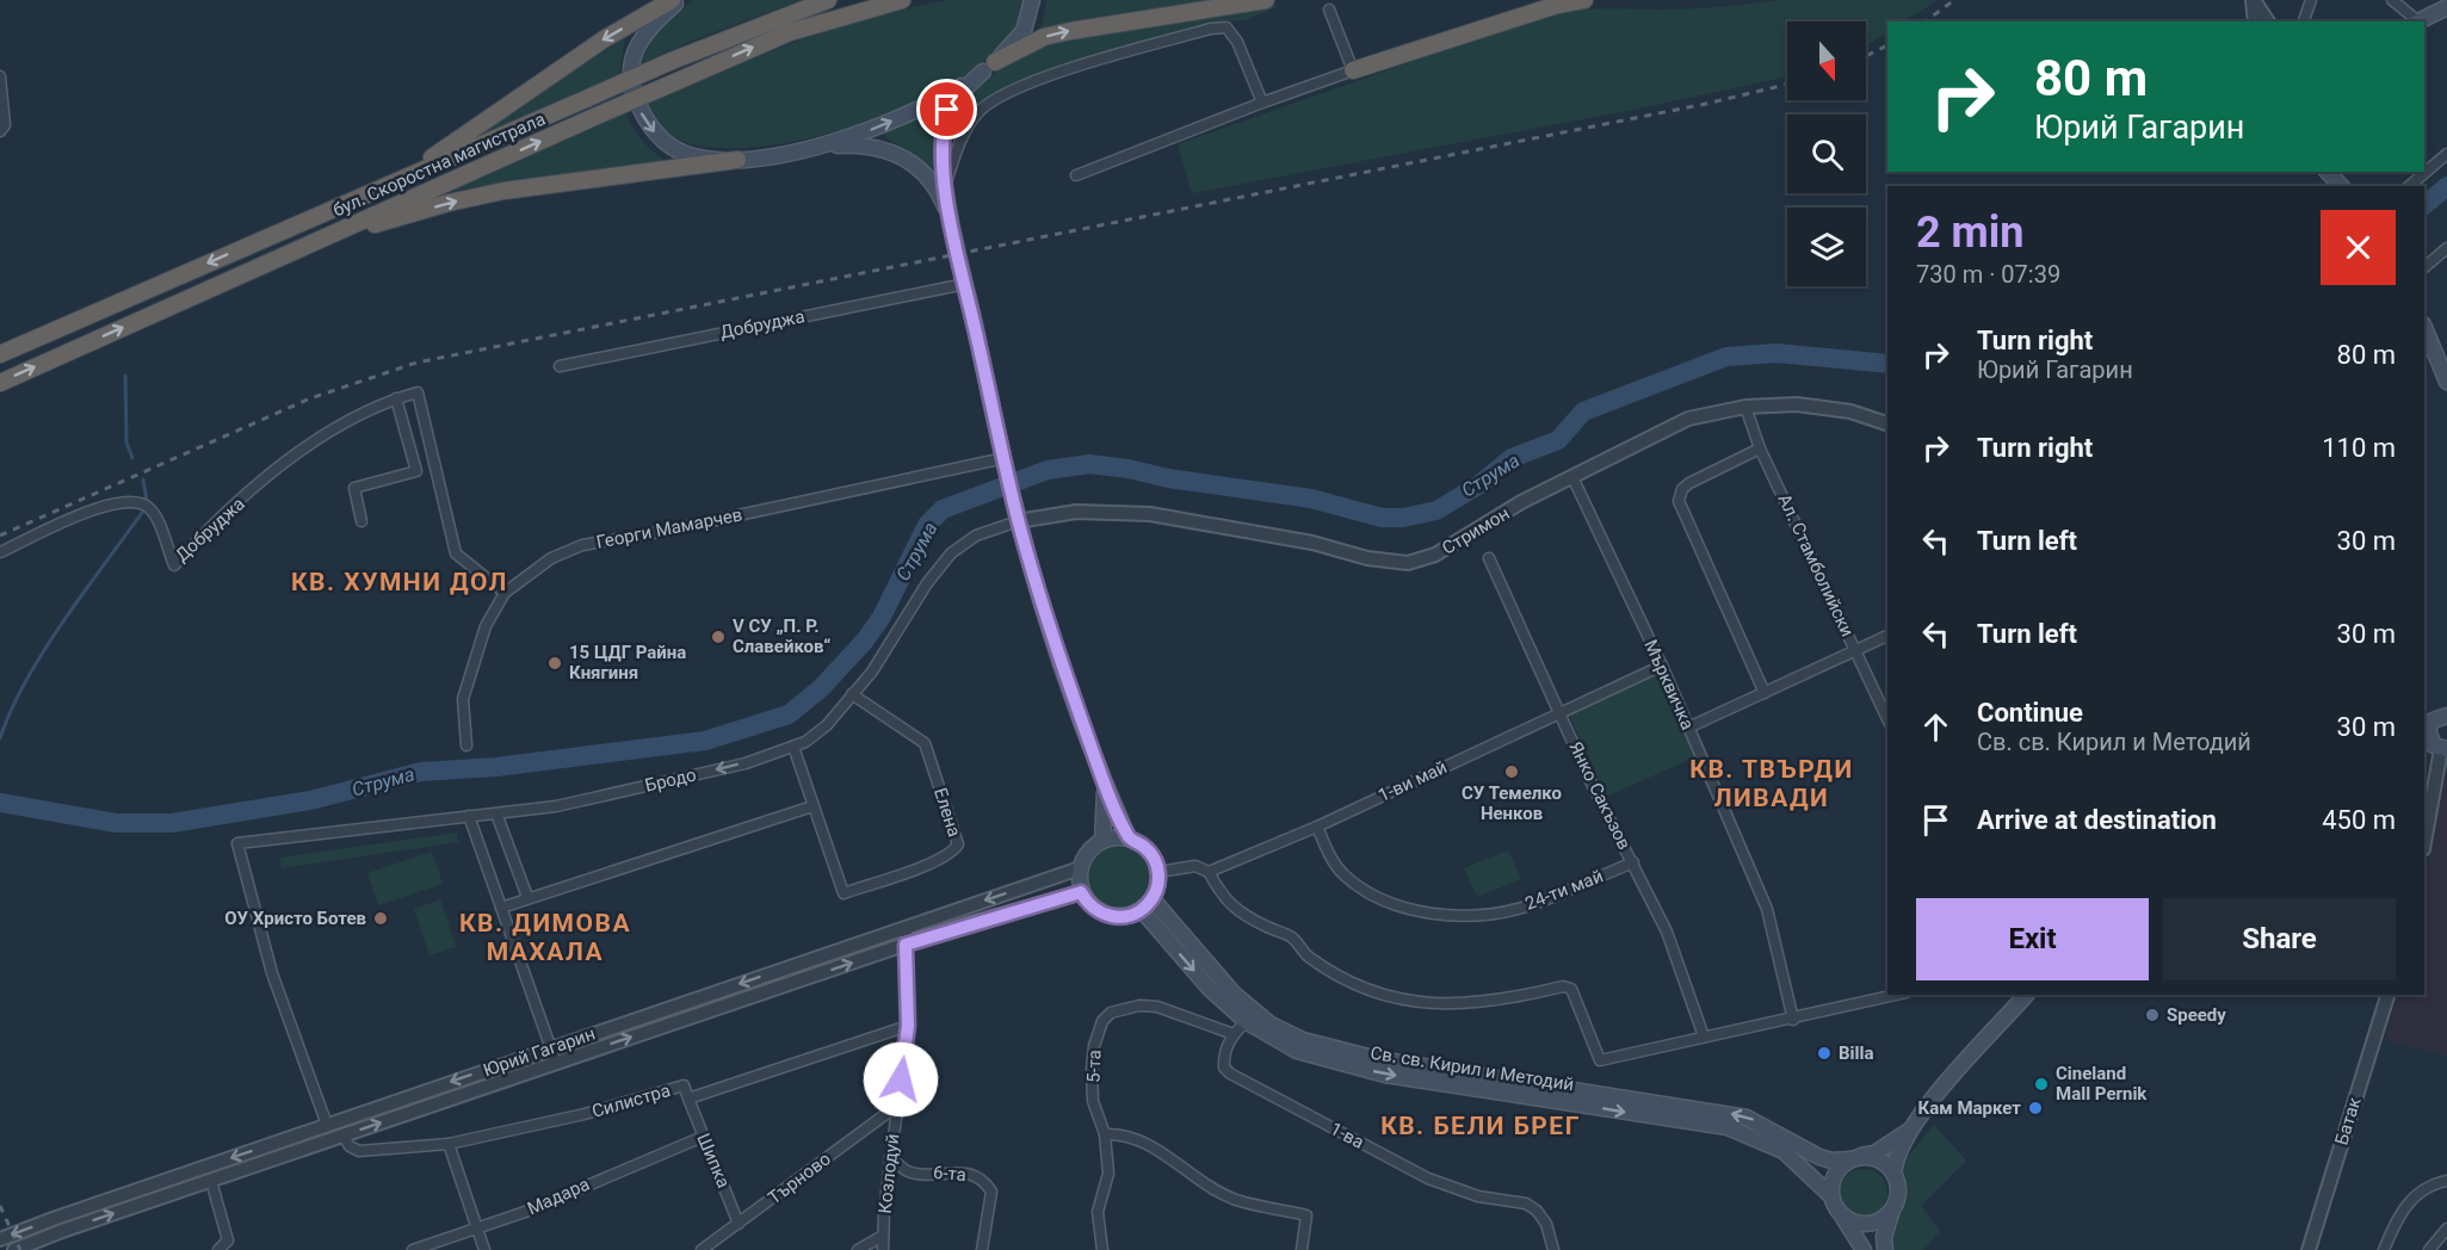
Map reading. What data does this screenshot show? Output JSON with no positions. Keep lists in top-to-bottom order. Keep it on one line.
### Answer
{"streets":{"highway":["бул. Скоростна магистрала"],"main road":["Св. св. Кирил и Методий"],"street":["Добруджа","Георги Мамарчев","Стримон","Ал. Стамболийски","Мърквичка","Бродо","1-ви май","Янко Сакъзов","Елена","24-ти май","Юрий Гагарин","5-та","Силистра","Батак","1-ва","Шипка","Козлодуй","6-та","Търново","Мадара"]},"crossings":[["Стримон","Ал. Стамболийски"],["Стримон","Мърквичка"],["Стримон","Бродо"],["Мърквичка","1-ви май"],["Бродо","Елена"],["Бродо","Юрий Гагарин"],["1-ви май","Янко Сакъзов"],["1-ви май","24-ти май"],["1-ви май","Юрий Гагарин"],["1-ви май","Св. св. Кирил и Методий"],["Янко Сакъзов","24-ти май"],["Юрий Гагарин","Св. св. Кирил и Методий"],["Юрий Гагарин","Козлодуй"],["5-та","1-ва"],["Св. св. Кирил и Методий","1-ва"],["Силистра","Шипка"],["Силистра","Козлодуй"],["Шипка","Търново"],["Шипка","Мадара"],["Козлодуй","6-та"],["Козлодуй","Търново"]],"districts":["КВ. ХУМНИ ДОЛ","КВ. ТВЪРДИ ЛИВАДИ","КВ. ДИМОВА МАХАЛА","КВ. БЕЛИ БРЕГ"],"water":["Струма"],"places":["V СУ „П. Р. Славейков“","15 ЦДГ Райна Княгиня","СУ Темелко Ненков","ОУ Христо Ботев","Speedy","Billa","Cineland Mall Pernik","Кам Маркет"],"north":"bottom","page":{"turn":["80 m","Юрий Гагарин"],"heading":["2 min","730 m · 07:39"],"list":[{"name":"Turn right","note":"Юрий Гагарин","value":"80 m"},{"name":"Turn right","value":"110 m"},{"name":"Turn left","value":"30 m"},{"name":"Turn left","value":"30 m"},{"name":"Continue","note":"Св. св. Кирил и Методий","value":"30 m"},{"name":"Arrive at destination","value":"450 m"}],"buttons":["Exit","Share"]}}
